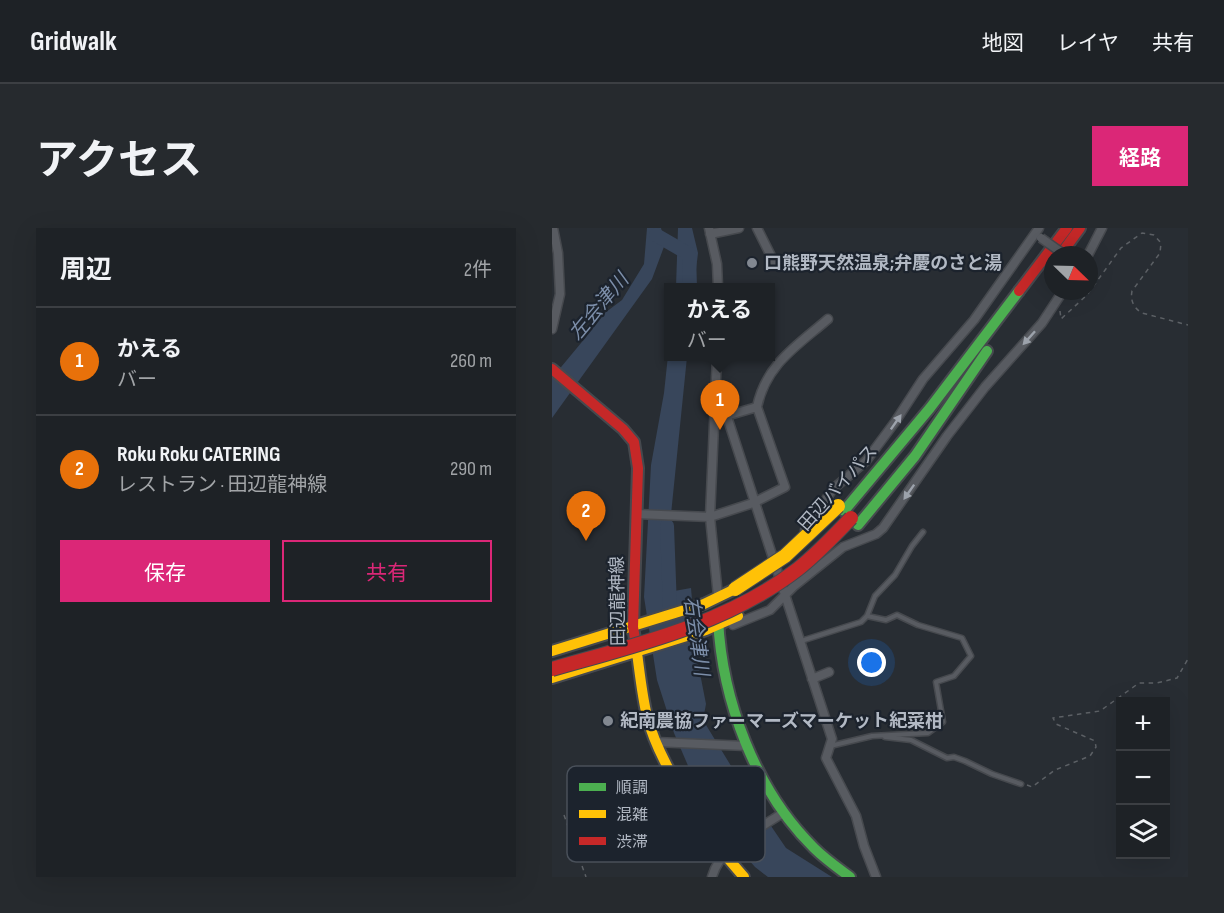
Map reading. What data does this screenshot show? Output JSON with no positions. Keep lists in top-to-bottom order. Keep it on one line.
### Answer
{"streets":{"main road":["田辺バイパス","田辺龍神線"]},"water":["左会津川","右会津川"],"places":["口熊野天然温泉;弁慶のさと湯","紀南農協ファーマーズマーケット紀菜柑"],"legend":["順調","混雑","渋滞"],"north":"bottom right","page":{"header":"Gridwalk","nav":["地図","レイヤ","共有"],"title":"アクセス","buttons":["経路",["保存","共有"]],"heading":["周辺","2件"],"popup":["かえる","バー"],"list":[{"mark":"1","name":"かえる","note":"バー","value":"260 m"},{"mark":"2","name":"Roku Roku CATERING","note":"レストラン · 田辺龍神線","value":"290 m"}],"pins":["1","2"],"map_buttons":["+","−"]}}
